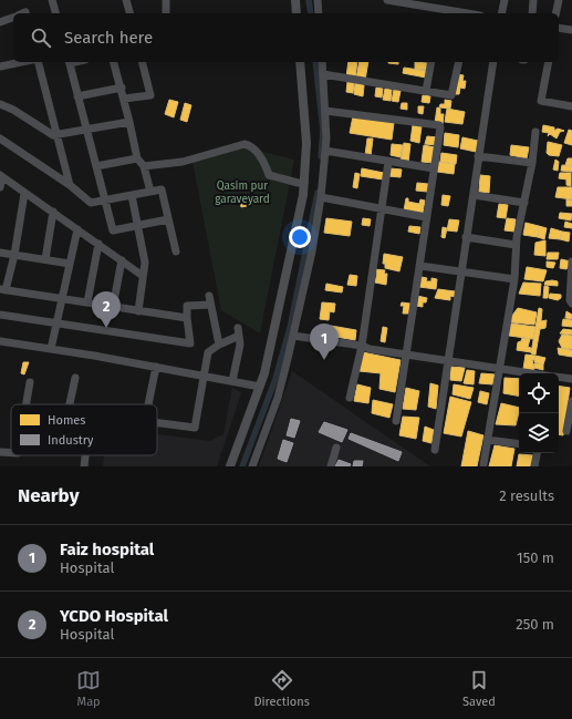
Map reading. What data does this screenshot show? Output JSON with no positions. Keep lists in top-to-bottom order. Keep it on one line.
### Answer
{"parks":["Qasim pur garaveyard"],"legend":["Homes","Industry"],"page":{"search":"Search here","pins":["2","1"],"heading":["Nearby","2 results"],"list":[{"mark":"1","name":"Faiz hospital","note":"Hospital","value":"150 m"},{"mark":"2","name":"YCDO Hospital","note":"Hospital","value":"250 m"}],"nav":["Map","Directions","Saved"]}}
